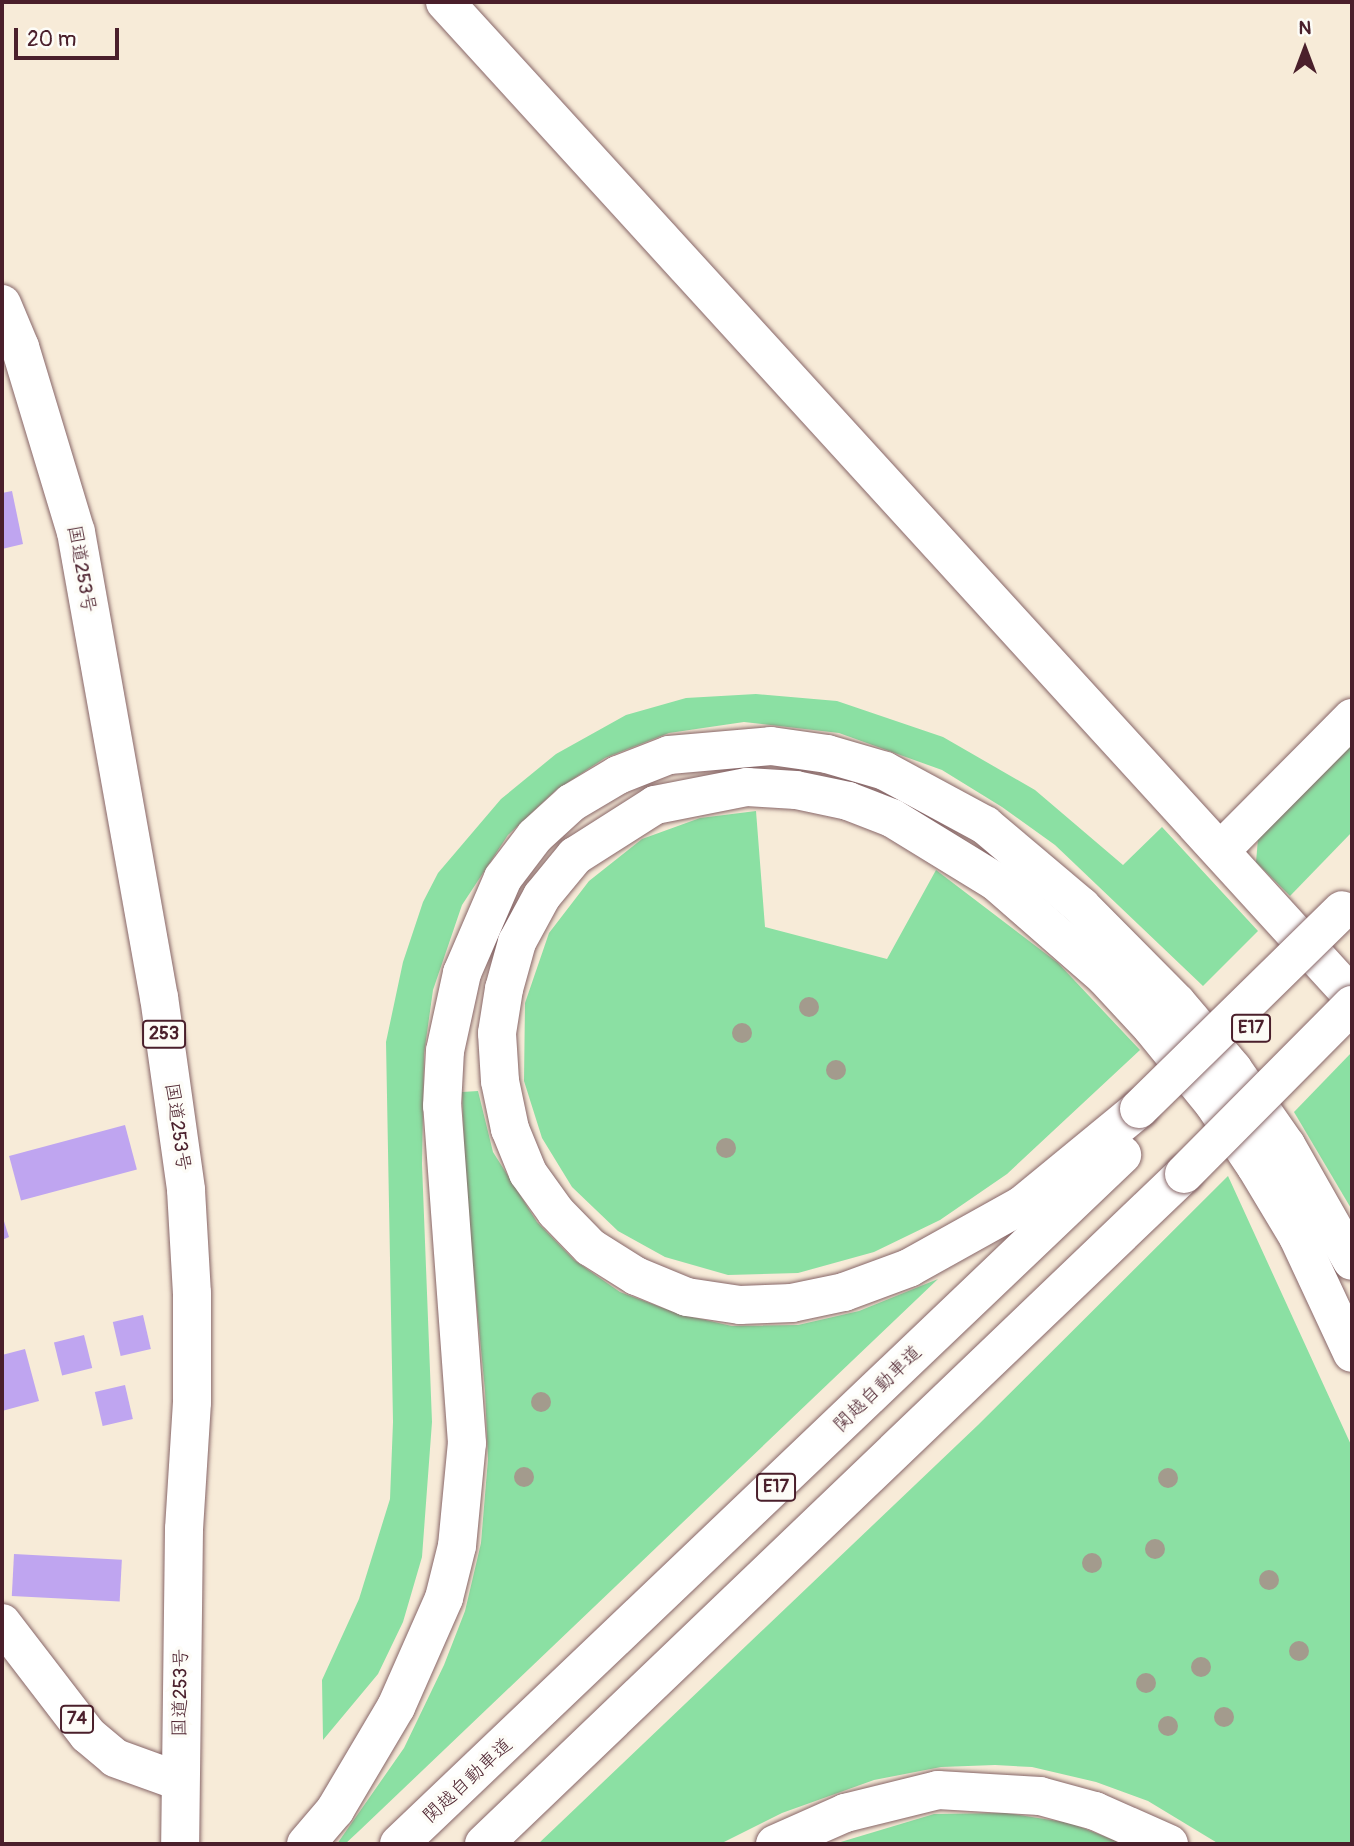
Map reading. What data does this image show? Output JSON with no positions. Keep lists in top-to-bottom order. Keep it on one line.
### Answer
{"streets":{"main road":["国道253号","E17","253","関越自動車道","74"]},"crossings":[["国道253号","74"]],"scale_bar":"20 m","north":"top"}
